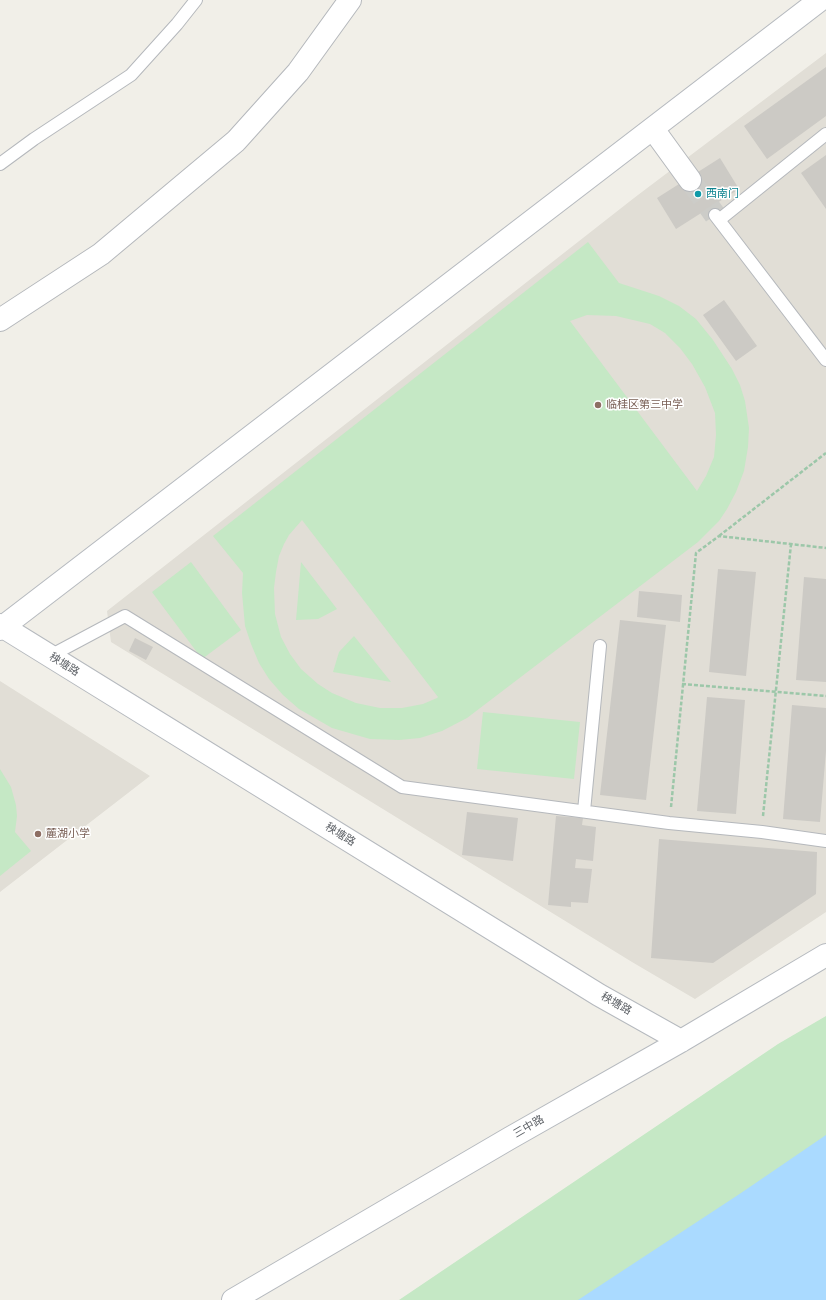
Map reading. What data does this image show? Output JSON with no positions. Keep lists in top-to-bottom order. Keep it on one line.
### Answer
{"streets":{"main road":["秧塘路","三中路"]},"crossings":[["秧塘路","三中路"]],"places":["西南门","临桂区第三中学","麓湖小学"]}
